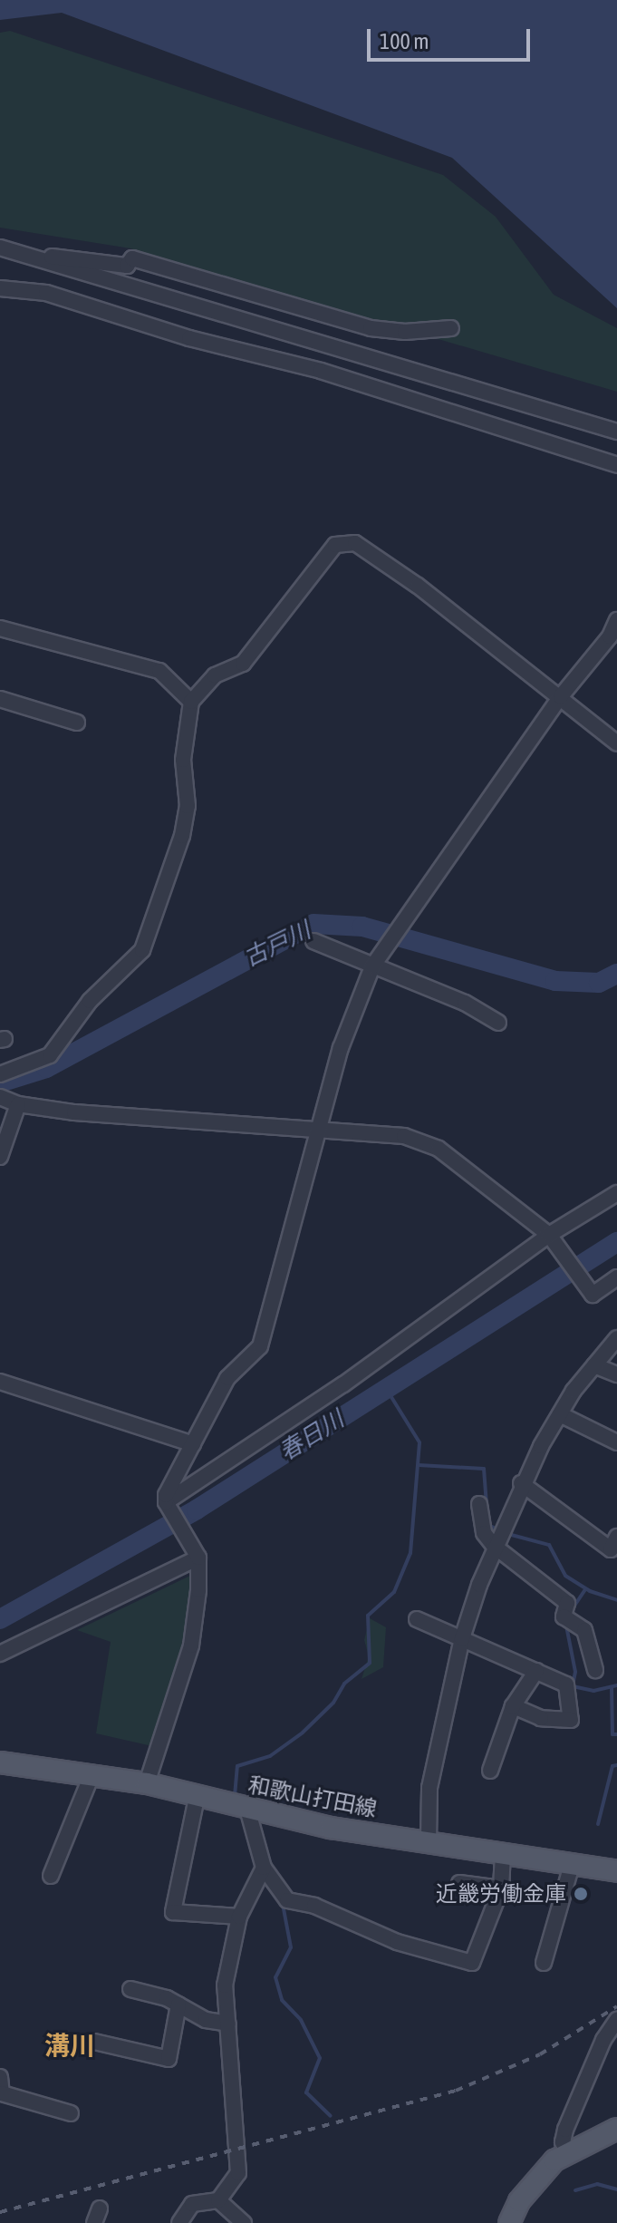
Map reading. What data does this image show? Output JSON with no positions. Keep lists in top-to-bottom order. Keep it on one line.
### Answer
{"streets":{"main road":["和歌山打田線"]},"districts":["溝川"],"water":["古戸川","春日川"],"places":["近畿労働金庫"],"scale_bar":"100 m"}
